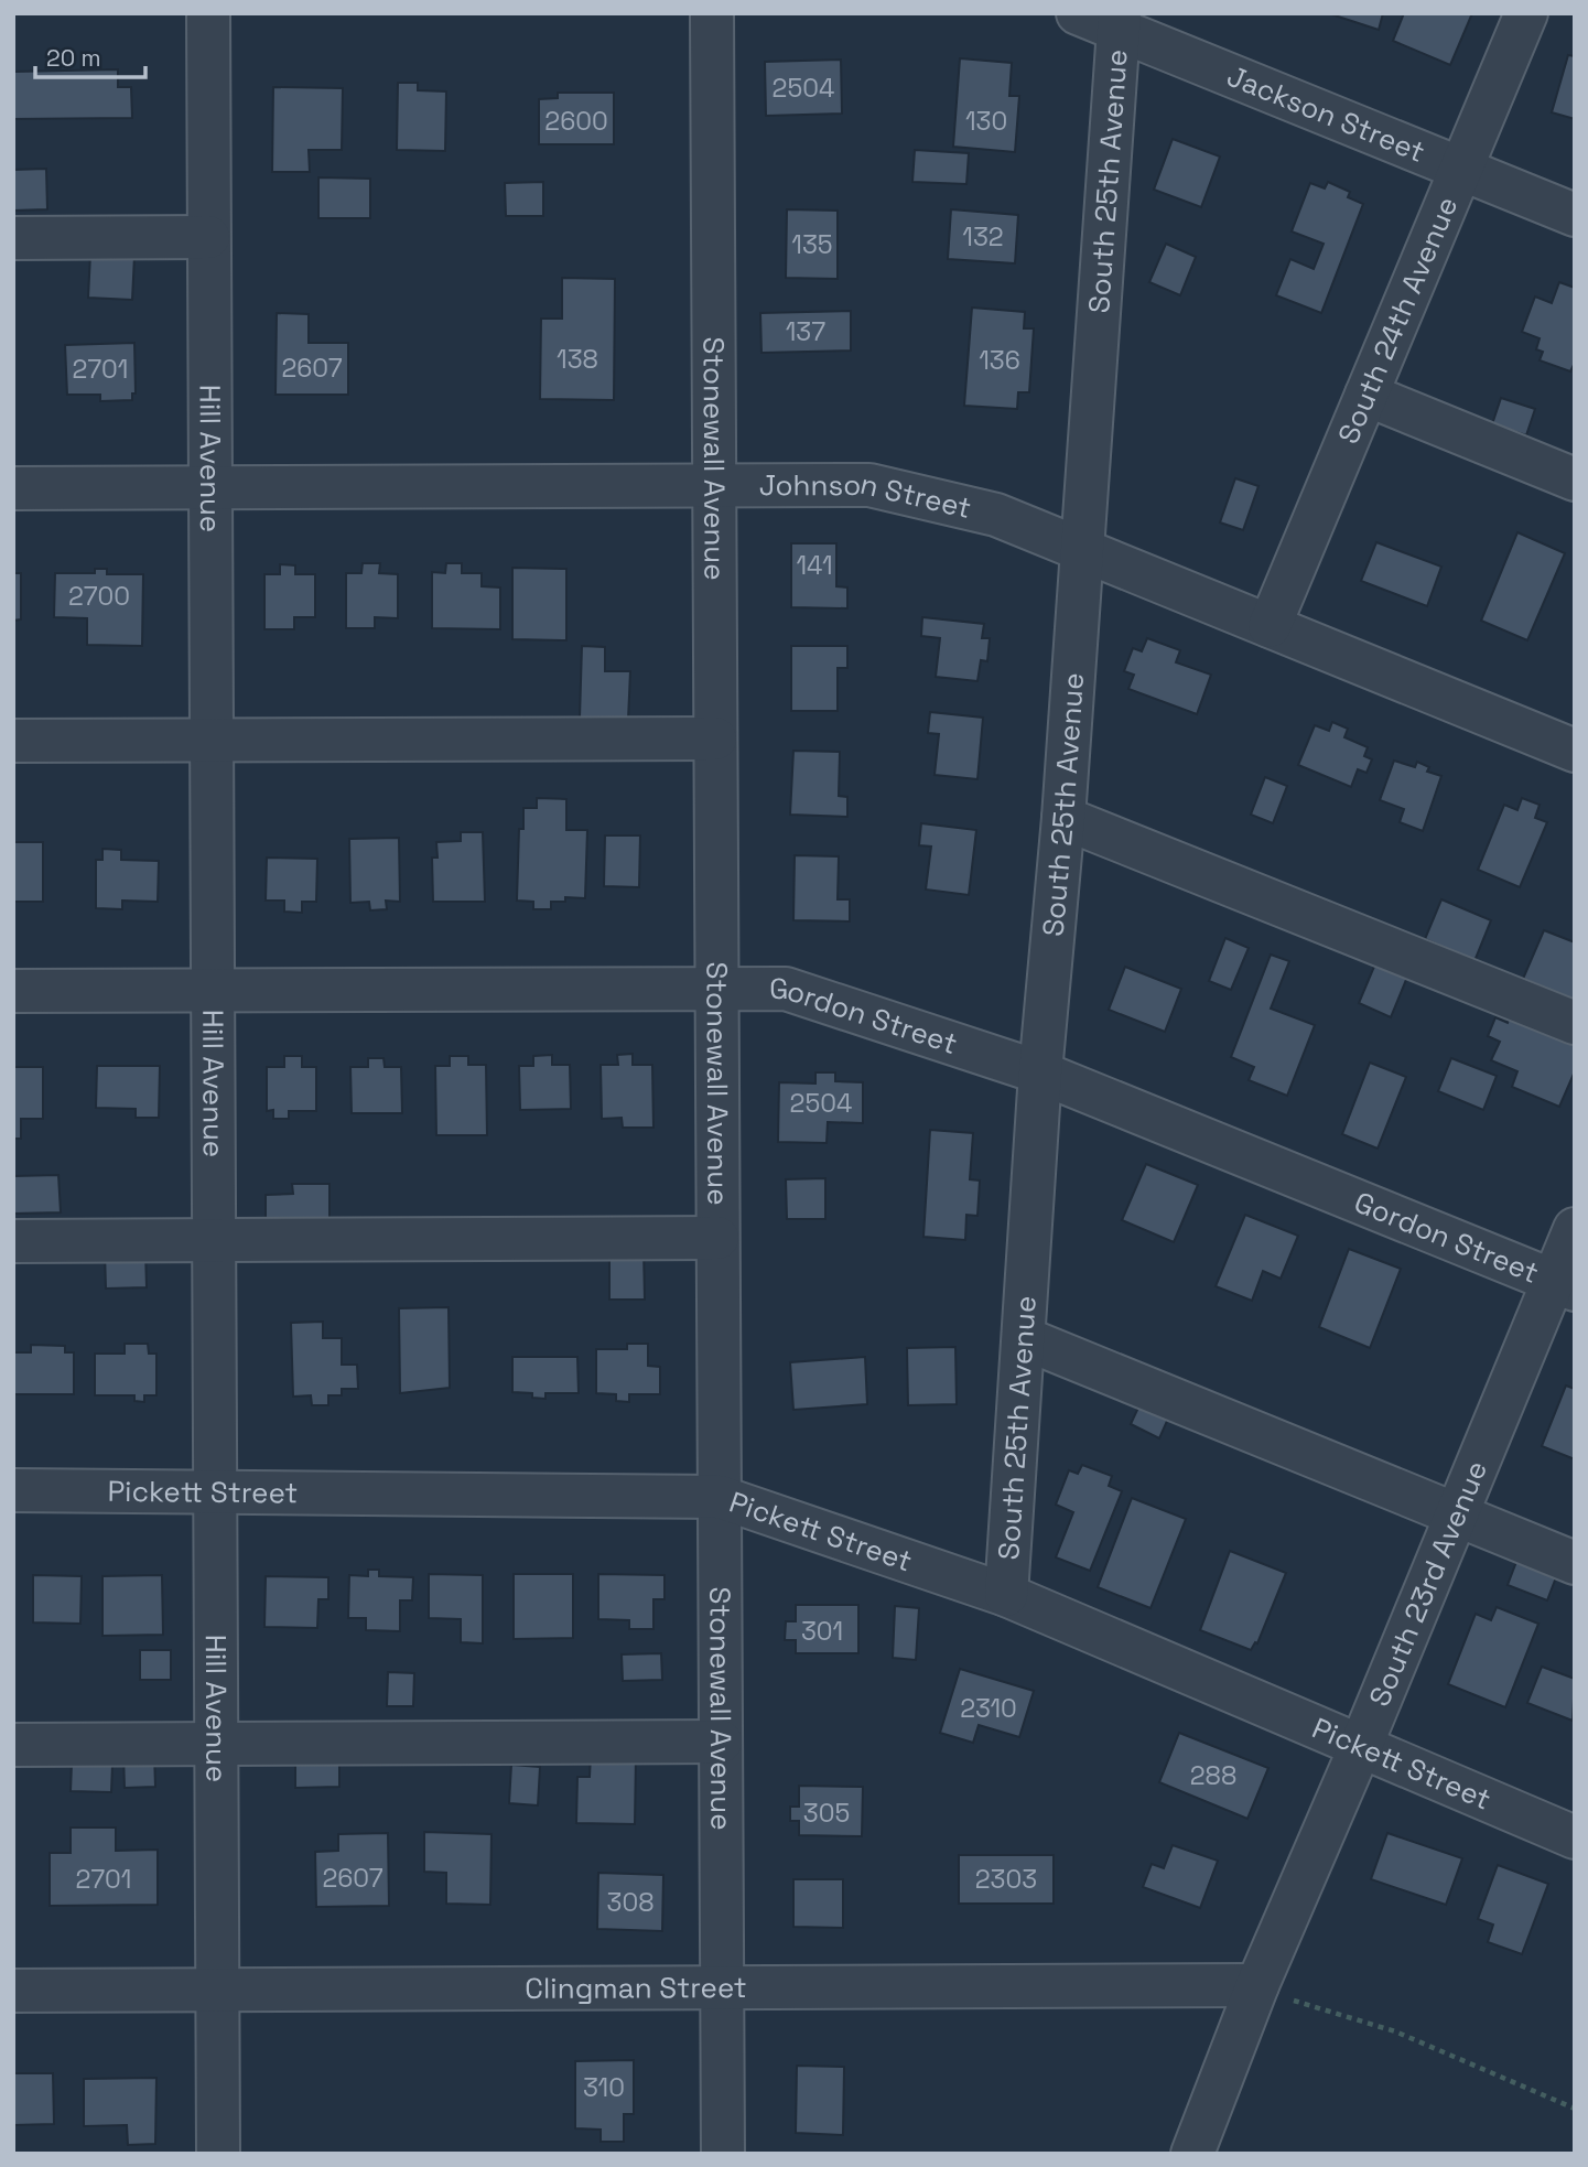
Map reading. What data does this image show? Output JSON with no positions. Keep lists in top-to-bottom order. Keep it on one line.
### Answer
{"streets":{"street":["Jackson Street","South 25th Avenue","South 24th Avenue","Hill Avenue","Stonewall Avenue","Johnson Street","Gordon Street","Pickett Street","South 23rd Avenue","Clingman Street"]},"crossings":[["Jackson Street","South 25th Avenue"],["Jackson Street","South 24th Avenue"],["South 25th Avenue","Johnson Street"],["South 25th Avenue","Gordon Street"],["South 25th Avenue","Pickett Street"],["South 24th Avenue","Johnson Street"],["Hill Avenue","Johnson Street"],["Hill Avenue","Gordon Street"],["Hill Avenue","Pickett Street"],["Hill Avenue","Clingman Street"],["Stonewall Avenue","Johnson Street"],["Stonewall Avenue","Gordon Street"],["Stonewall Avenue","Pickett Street"],["Stonewall Avenue","Clingman Street"],["Gordon Street","South 23rd Avenue"],["Pickett Street","South 23rd Avenue"],["South 23rd Avenue","Clingman Street"]],"house_numbers":["2504","2600","130","132","135","137","138","136","2607","2701","141","2700","2504","301","2310","288","305","2607","2701","2303","308","310"],"scale_bar":"20 m"}
